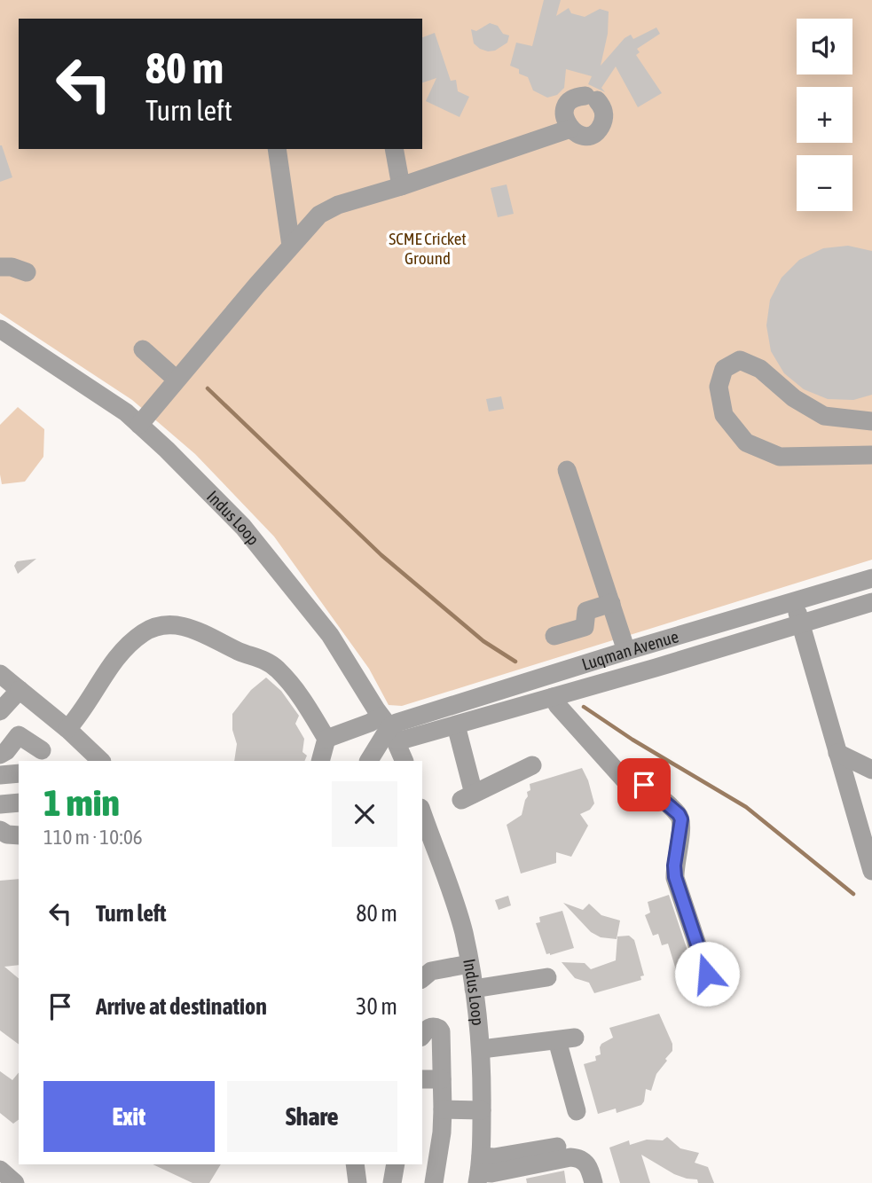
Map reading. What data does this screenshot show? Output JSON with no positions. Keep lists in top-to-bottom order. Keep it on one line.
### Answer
{"streets":{"street":["Indus Loop","Luqman Avenue"]},"crossings":[["Indus Loop","Luqman Avenue"]],"parks":["SCME Cricket Ground"],"page":{"map_buttons":["+","−"],"turn":["80 m","Turn left"],"heading":["1 min","110 m · 10:06"],"list":[{"name":"Turn left","value":"80 m"},{"name":"Arrive at destination","value":"30 m"}],"buttons":["Exit","Share"]}}
